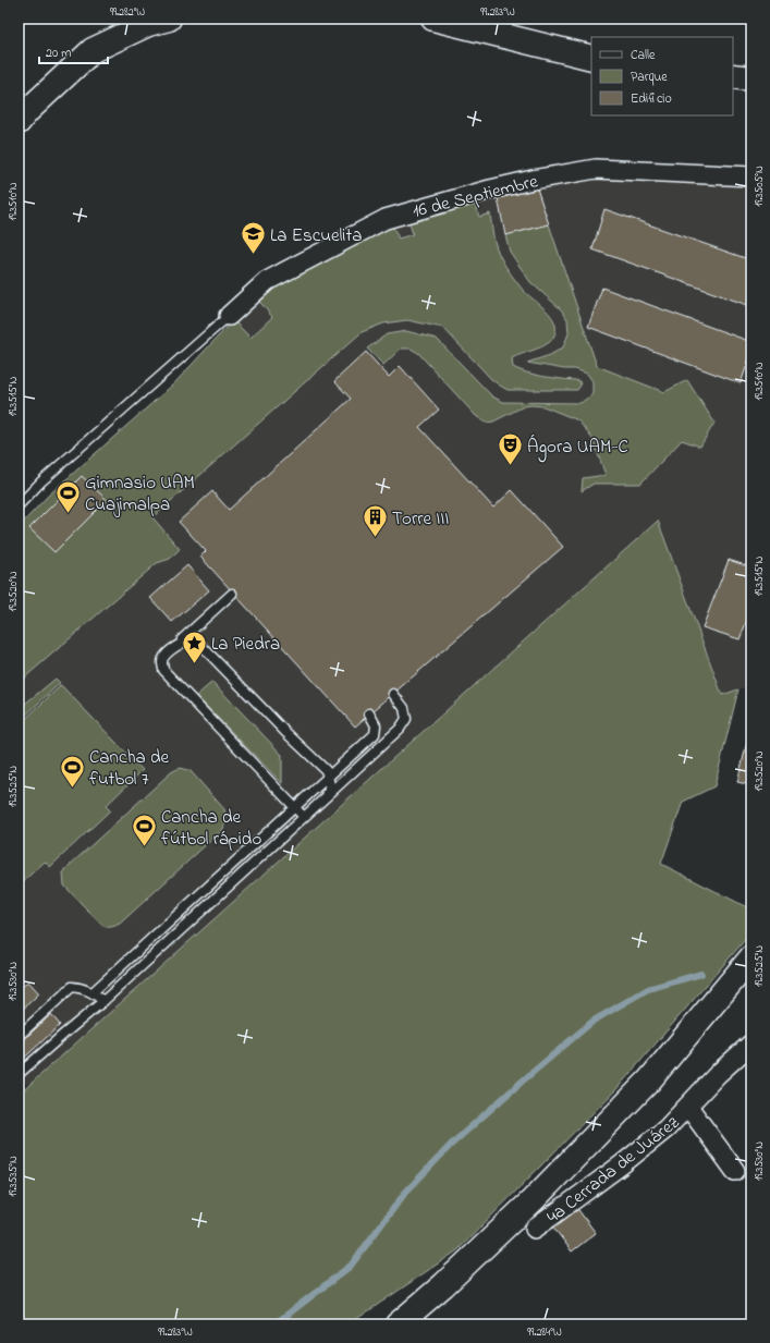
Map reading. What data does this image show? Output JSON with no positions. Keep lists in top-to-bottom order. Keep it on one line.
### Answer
{"streets":{"street":["16 de Septiembre","4a Cerrada de Juárez"]},"places":{"school or university":["La Escuelita"],"theatre":["Ágora UAM-C"],"sports":["Gimnasio UAM Cuajimalpa","Cancha de futbol 7","Cancha de fútbol rápido"],"building":["Torre III"],"place":["La Piedra"]},"legend":["Calle","Parque","Edificio"],"scale_bar":"20 m","coordinates":["99.282°W","99.283°W","19.3505°N","19.3510°N","19.3515°N","19.3520°N","19.3525°N","19.3530°N","19.3535°N","99.284°W"]}
